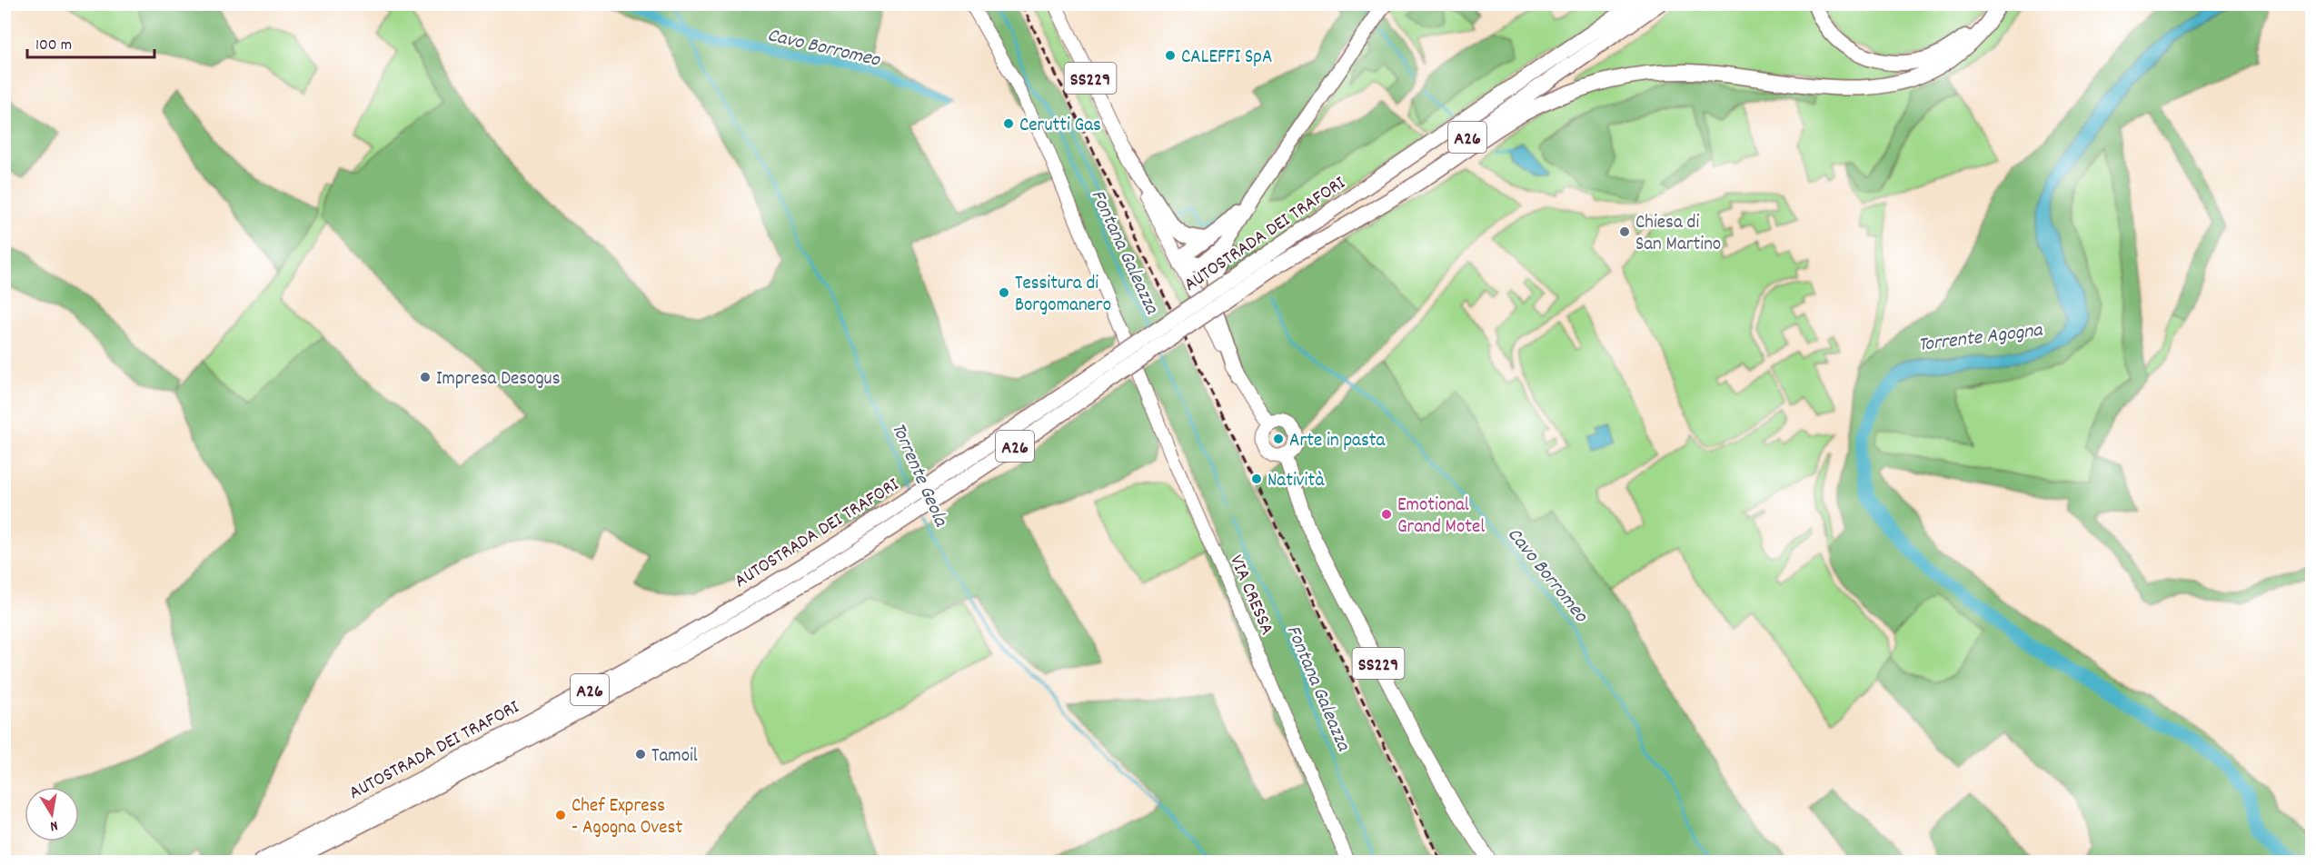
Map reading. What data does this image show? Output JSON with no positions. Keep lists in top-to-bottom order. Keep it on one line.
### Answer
{"streets":{"highway":["A26","AUTOSTRADA DEI TRAFORI"],"main road":["SS229","VIA CRESSA"]},"water":["Cavo Borromeo","Fontana Galeazza","Torrente Agogna","Torrente Geola"],"places":["CALEFFI SpA","Cerutti Gas","Chiesa di San Martino","Tessitura di Borgomanero","Impresa Desogus","Arte in pasta","Natività","Emotional Grand Motel","Tamoil","Chef Express - Agogna Ovest"],"scale_bar":"100 m","north":"bottom"}
